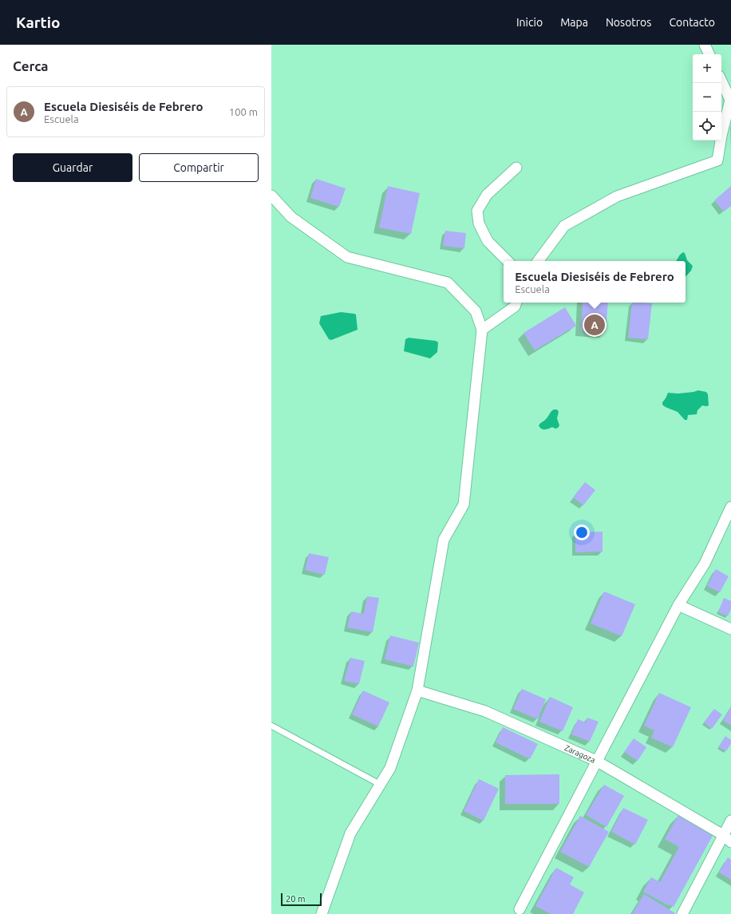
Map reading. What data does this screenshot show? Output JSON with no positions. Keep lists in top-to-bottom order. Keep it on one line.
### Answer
{"streets":{"street":["Zaragoza"]},"scale_bar":"20 m","page":{"header":"Kartio","nav":["Inicio","Mapa","Nosotros","Contacto"],"heading":"Cerca","map_buttons":["+","−"],"list":[{"mark":"A","name":"Escuela Diesiséis de Febrero","note":"Escuela","value":"100 m"}],"buttons":["Guardar","Compartir"],"popup":["Escuela Diesiséis de Febrero","Escuela"],"pins":"A","scale":"20 m"}}
